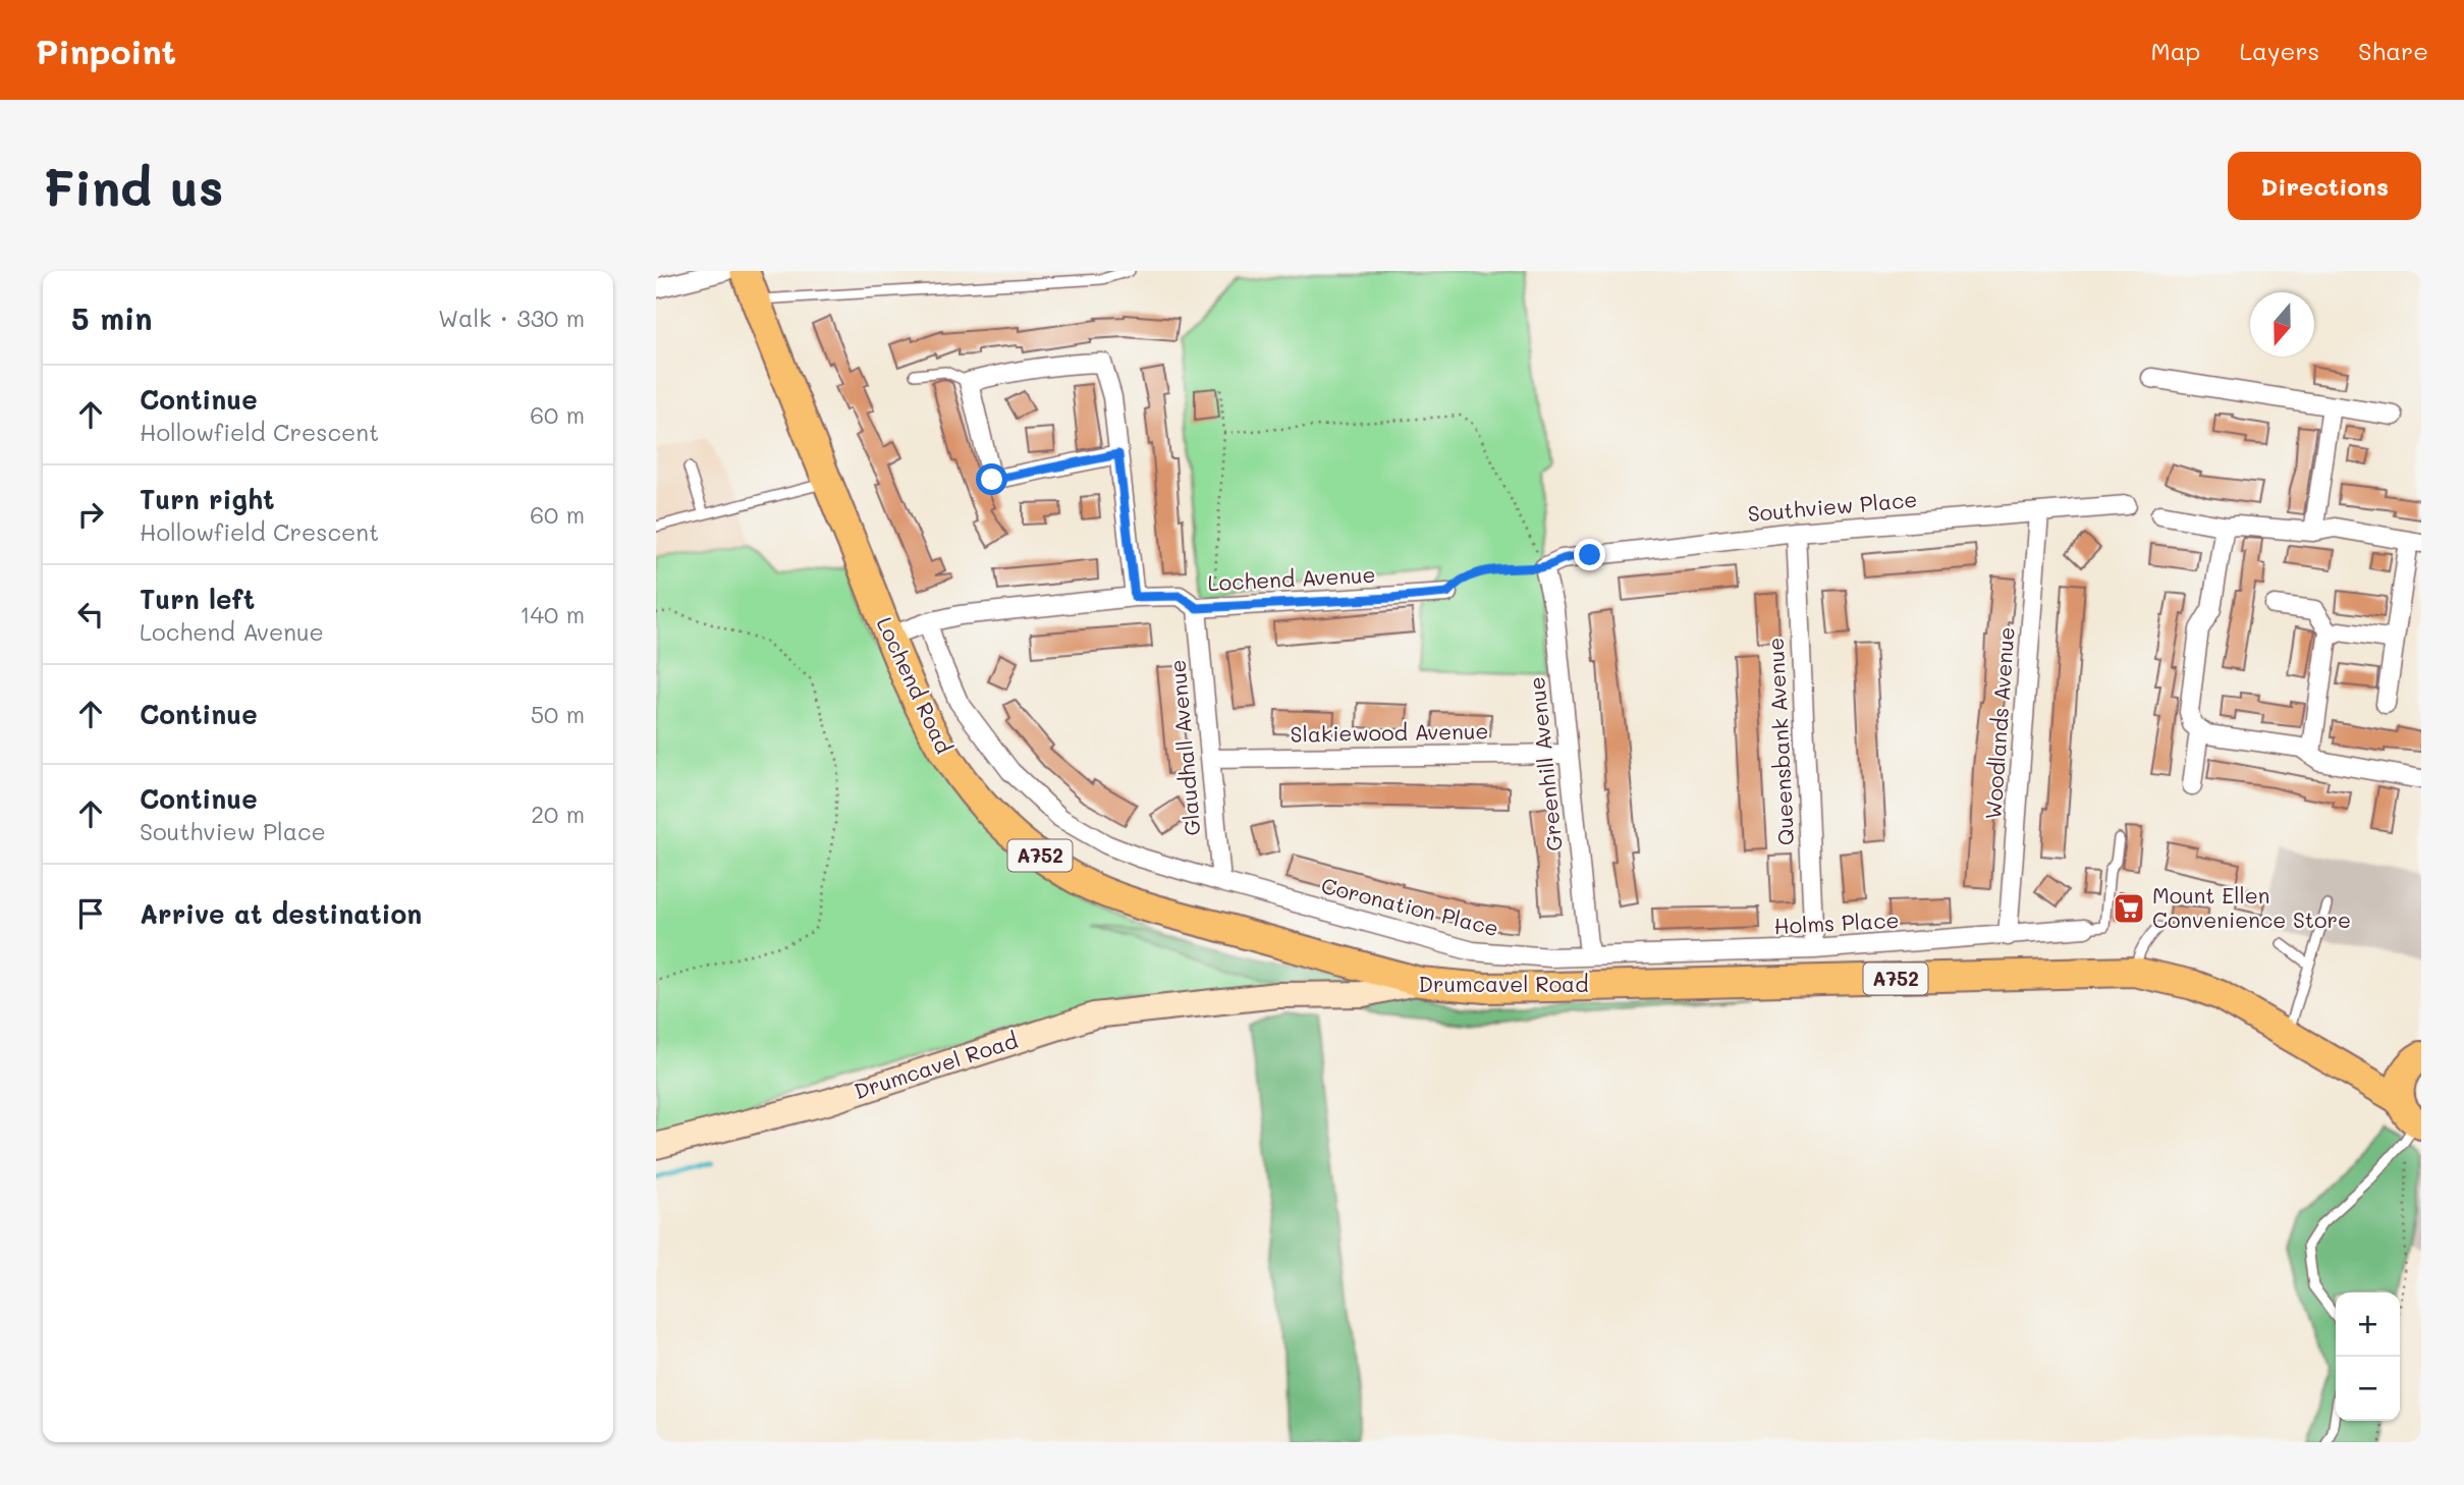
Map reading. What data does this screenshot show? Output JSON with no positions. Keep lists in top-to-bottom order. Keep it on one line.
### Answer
{"streets":{"main road":["Lochend Road","A752","Drumcavel Road"],"street":["Southview Place","Lochend Avenue","Woodlands Avenue","Slakiewood Avenue","Queensbank Avenue","Glaudhall Avenue","Greenhill Avenue","Coronation Place","Holms Place"]},"crossings":[["Southview Place","Woodlands Avenue"],["Southview Place","Queensbank Avenue"],["Southview Place","Greenhill Avenue"],["Lochend Avenue","Lochend Road"],["Lochend Avenue","Glaudhall Avenue"],["Lochend Avenue","Coronation Place"],["Lochend Road","Drumcavel Road"],["Woodlands Avenue","Holms Place"],["Slakiewood Avenue","Glaudhall Avenue"],["Slakiewood Avenue","Greenhill Avenue"],["Queensbank Avenue","Holms Place"],["Glaudhall Avenue","Coronation Place"],["Greenhill Avenue","Coronation Place"],["Greenhill Avenue","Holms Place"],["A752","Drumcavel Road"],["Coronation Place","Holms Place"]],"places":{"supermarket":["Mount Ellen Convenience Store"]},"north":"bottom","page":{"header":"Pinpoint","nav":["Map","Layers","Share"],"buttons":"Directions","title":"Find us","heading":["5 min","Walk · 330 m"],"list":[["Continue","Hollowfield Crescent","60 m"],["Turn right","Hollowfield Crescent","60 m"],["Turn left","Lochend Avenue","140 m"],["Continue","50 m"],["Continue","Southview Place","20 m"],"Arrive at destination"],"map_buttons":["+","−"]}}
